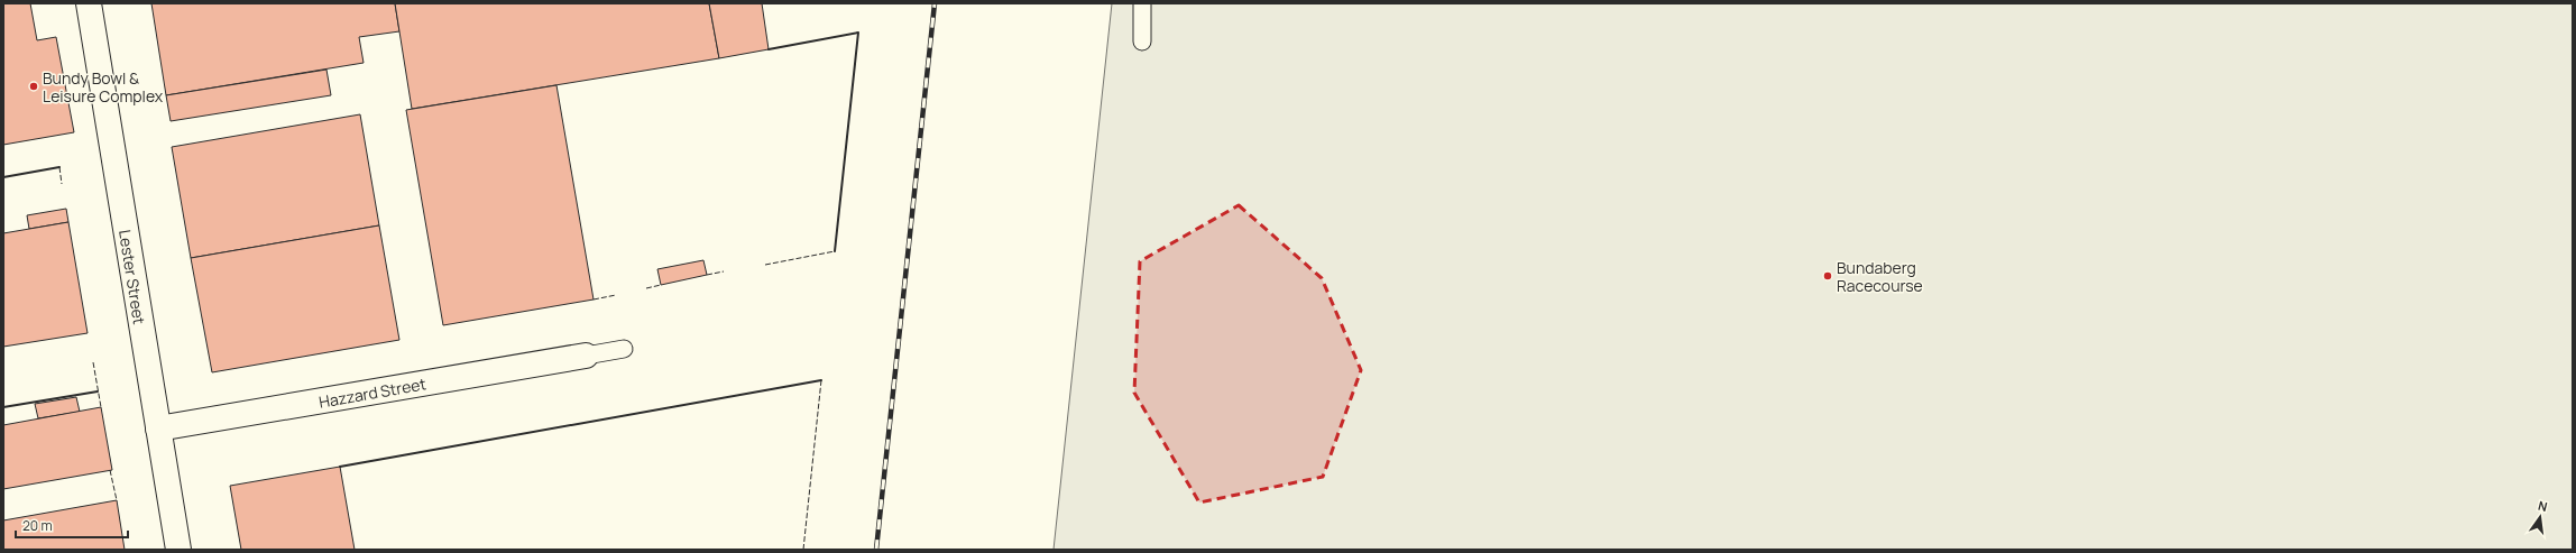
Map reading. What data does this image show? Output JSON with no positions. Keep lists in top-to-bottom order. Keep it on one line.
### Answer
{"streets":{"street":["Lester Street","Hazzard Street"]},"crossings":[["Lester Street","Hazzard Street"]],"places":["Bundy Bowl & Leisure Complex","Bundaberg Racecourse"],"scale_bar":"20 m","north":"top"}
